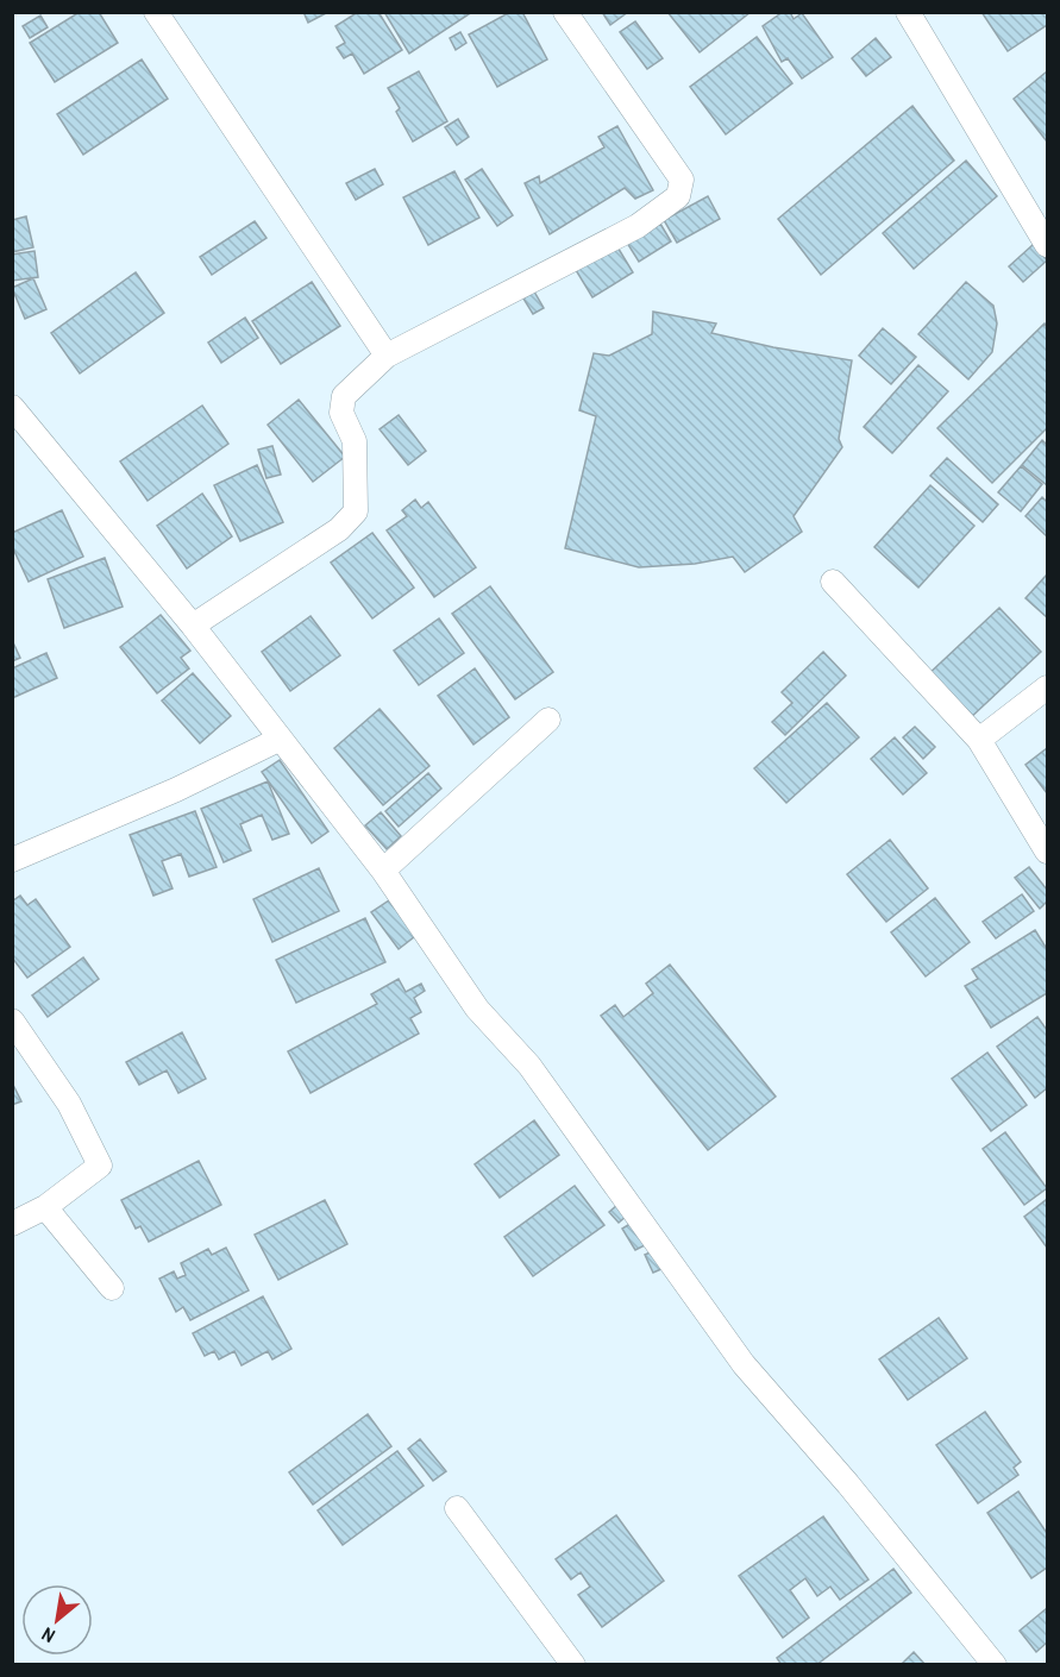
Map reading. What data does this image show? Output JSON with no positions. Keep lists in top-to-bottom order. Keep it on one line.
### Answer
{"north":"bottom left"}
